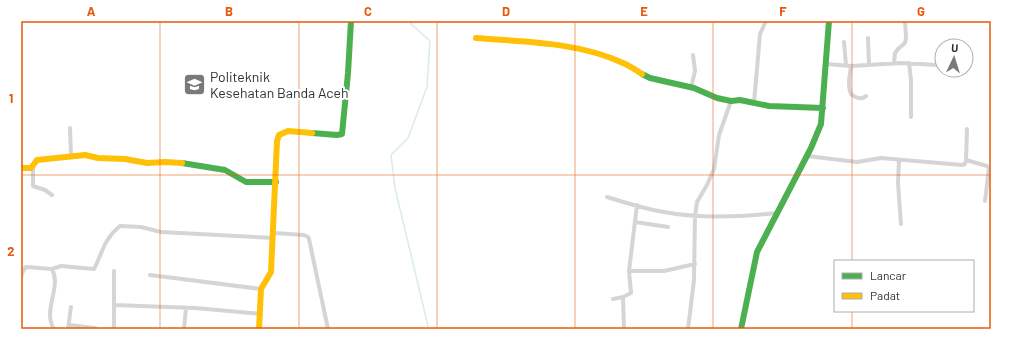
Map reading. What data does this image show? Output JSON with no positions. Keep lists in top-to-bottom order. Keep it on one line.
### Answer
{"places":{"school or university":["Politeknik Kesehatan Banda Aceh"]},"legend":["Lancar","Padat"],"north":"top","grid":{"columns":["A","B","C","D","E","F","G"],"rows":["1","2"]}}
